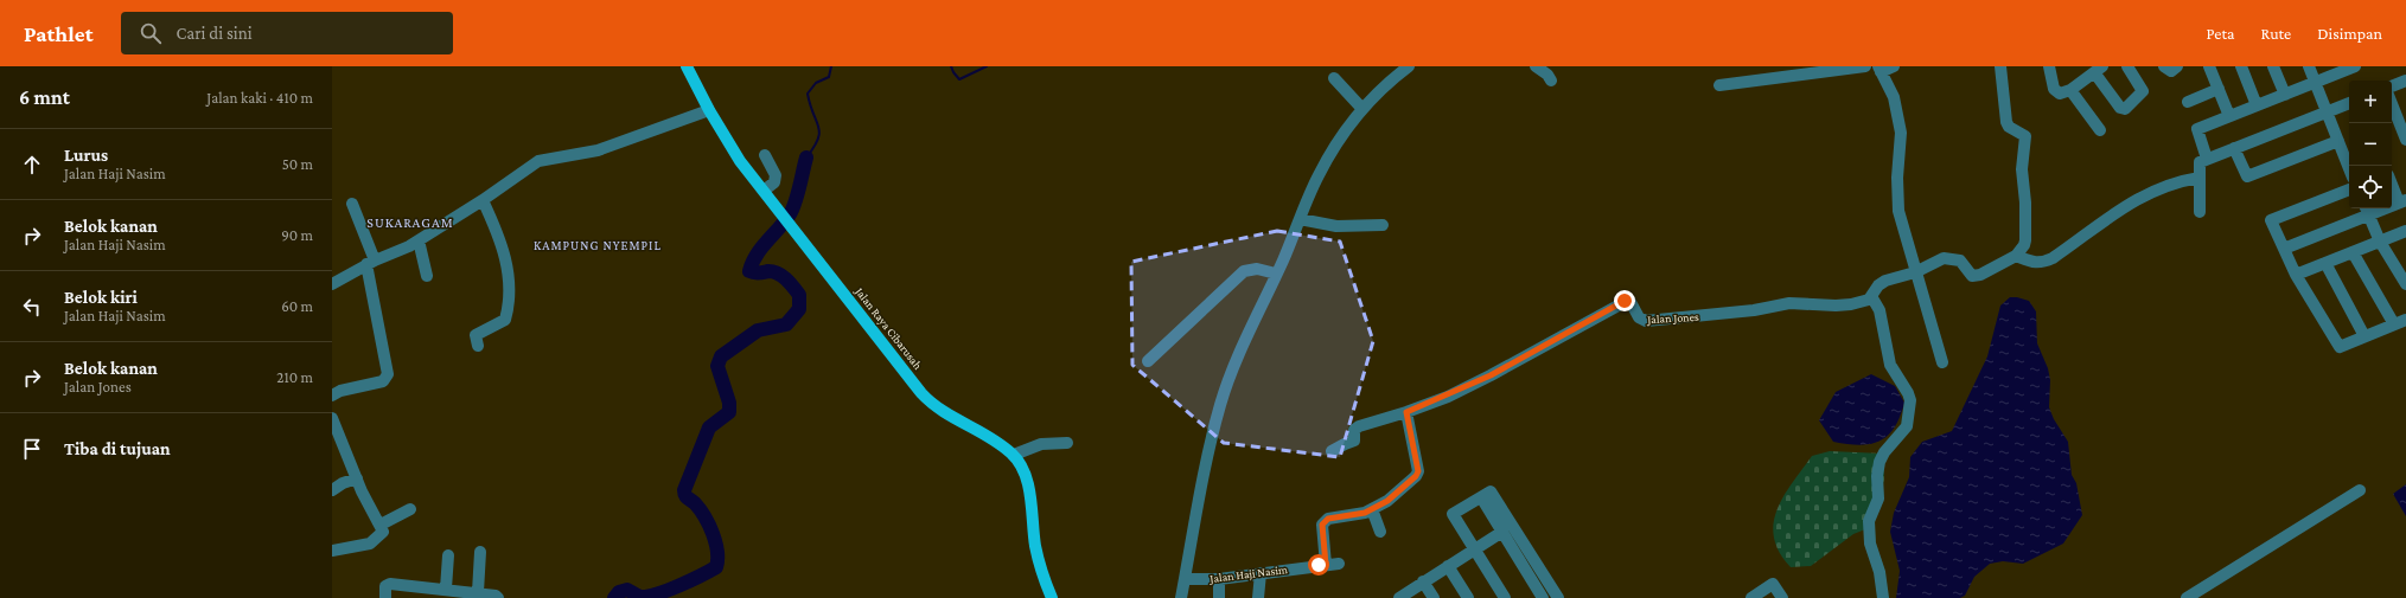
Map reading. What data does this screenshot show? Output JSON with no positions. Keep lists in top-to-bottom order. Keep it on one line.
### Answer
{"streets":{"main road":["Jalan Raya Cibarusah"],"street":["Jalan Jones","Jalan Haji Nasim"]},"districts":["SUKARAGAM","KAMPUNG NYEMPIL"],"page":{"header":"Pathlet","search":"Cari di sini","nav":["Peta","Rute","Disimpan"],"heading":["6 mnt","Jalan kaki · 410 m"],"map_buttons":["+","−"],"list":[["Lurus","Jalan Haji Nasim","50 m"],["Belok kanan","Jalan Haji Nasim","90 m"],["Belok kiri","Jalan Haji Nasim","60 m"],["Belok kanan","Jalan Jones","210 m"],"Tiba di tujuan"]}}
